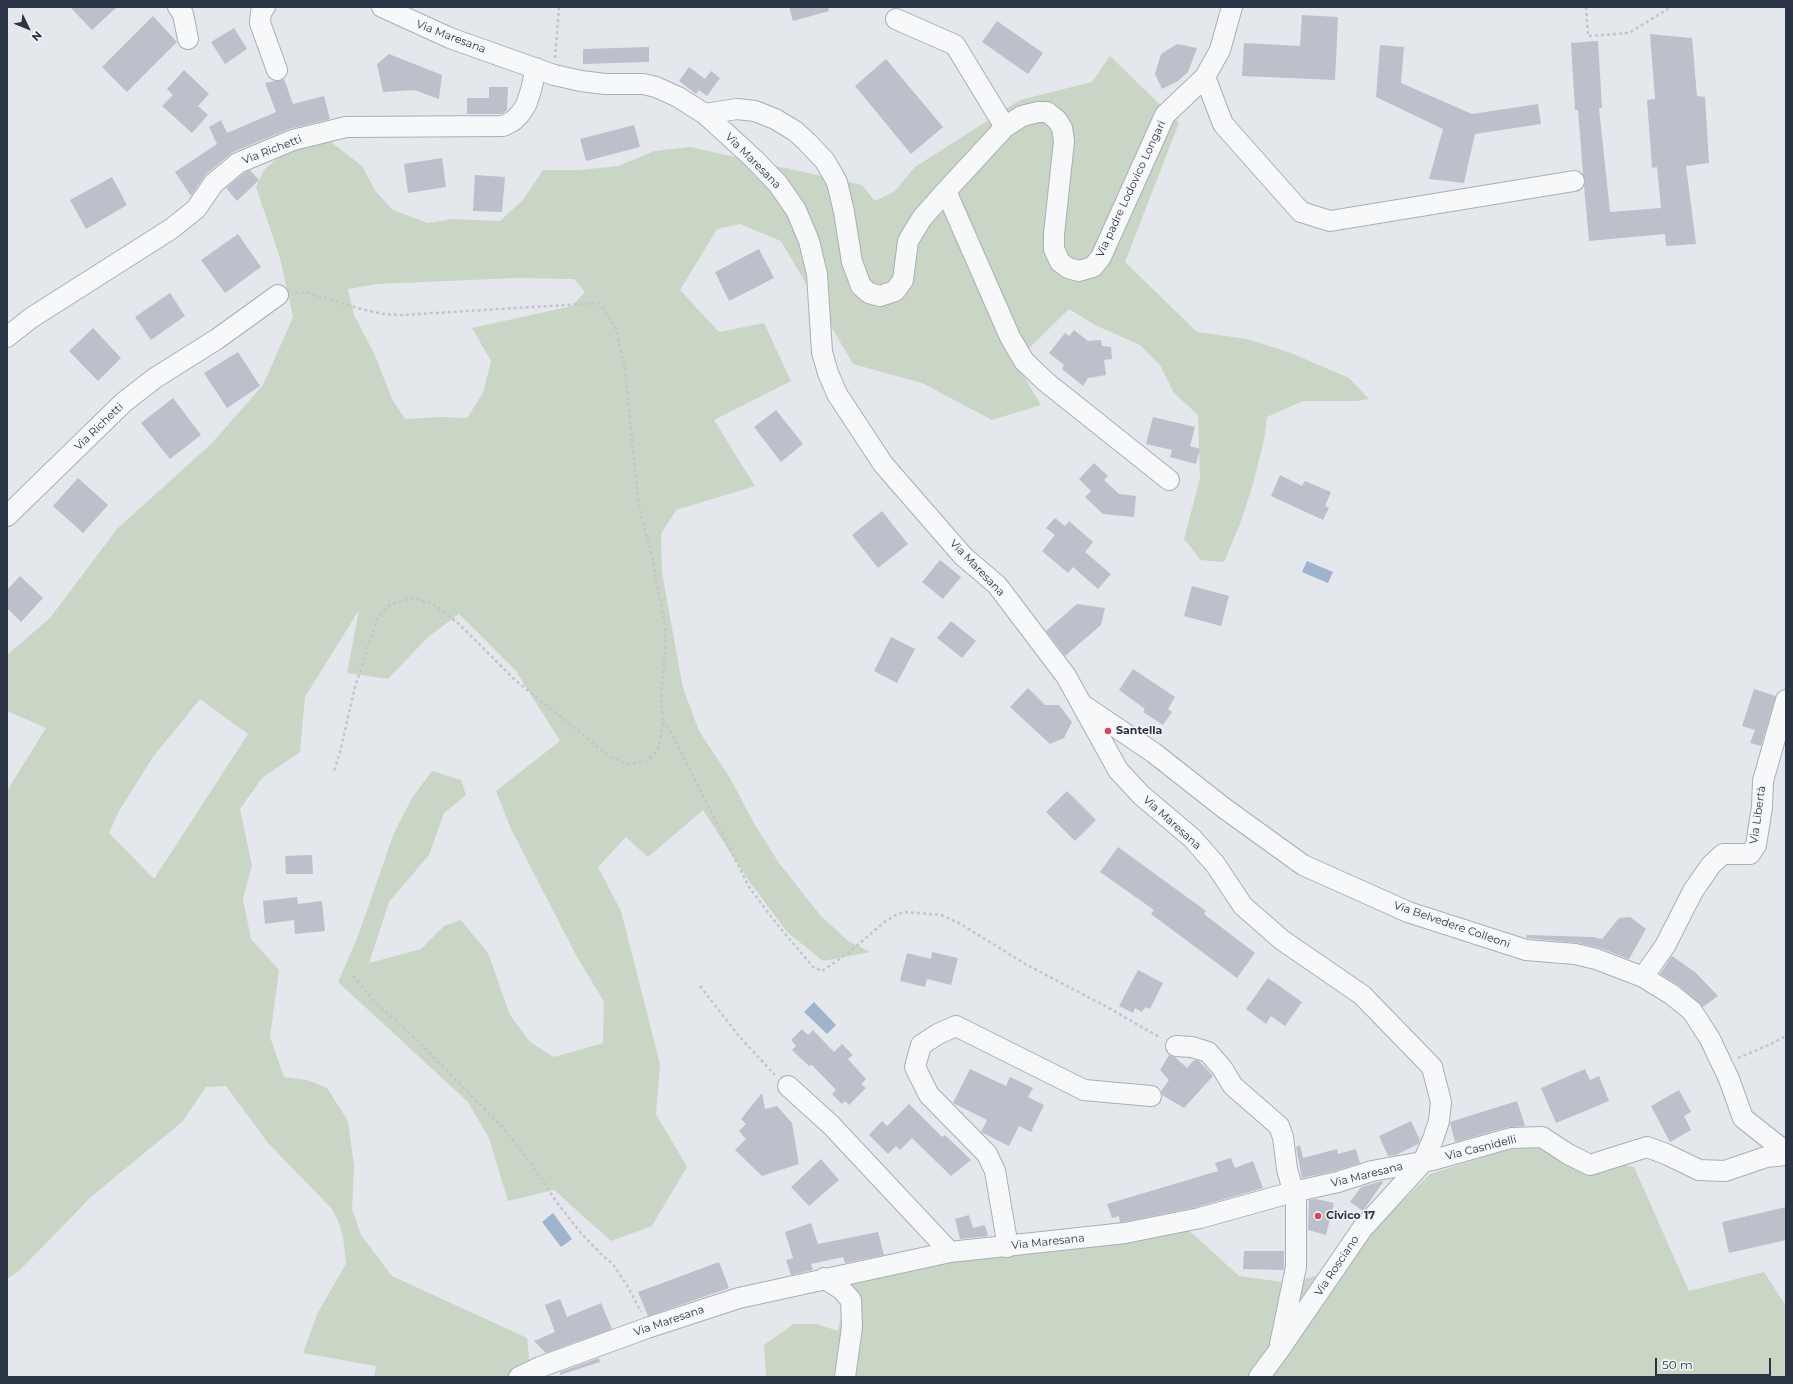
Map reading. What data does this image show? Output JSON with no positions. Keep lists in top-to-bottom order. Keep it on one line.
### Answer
{"streets":{"street":["Via Maresana","Via Richetti","Via padre Lodovico Longari","Via Libertà","Via Belvedere Colleoni","Via Casnidelli","Via Rosciano"]},"crossings":[["Via Maresana","Via Richetti"],["Via Maresana","Via padre Lodovico Longari"],["Via Maresana","Via Belvedere Colleoni"],["Via Maresana","Via Casnidelli"],["Via Maresana","Via Rosciano"],["Via Libertà","Via Belvedere Colleoni"],["Via Casnidelli","Via Rosciano"]],"places":["Santella","Civico 17"],"scale_bar":"50 m","north":"bottom right"}
